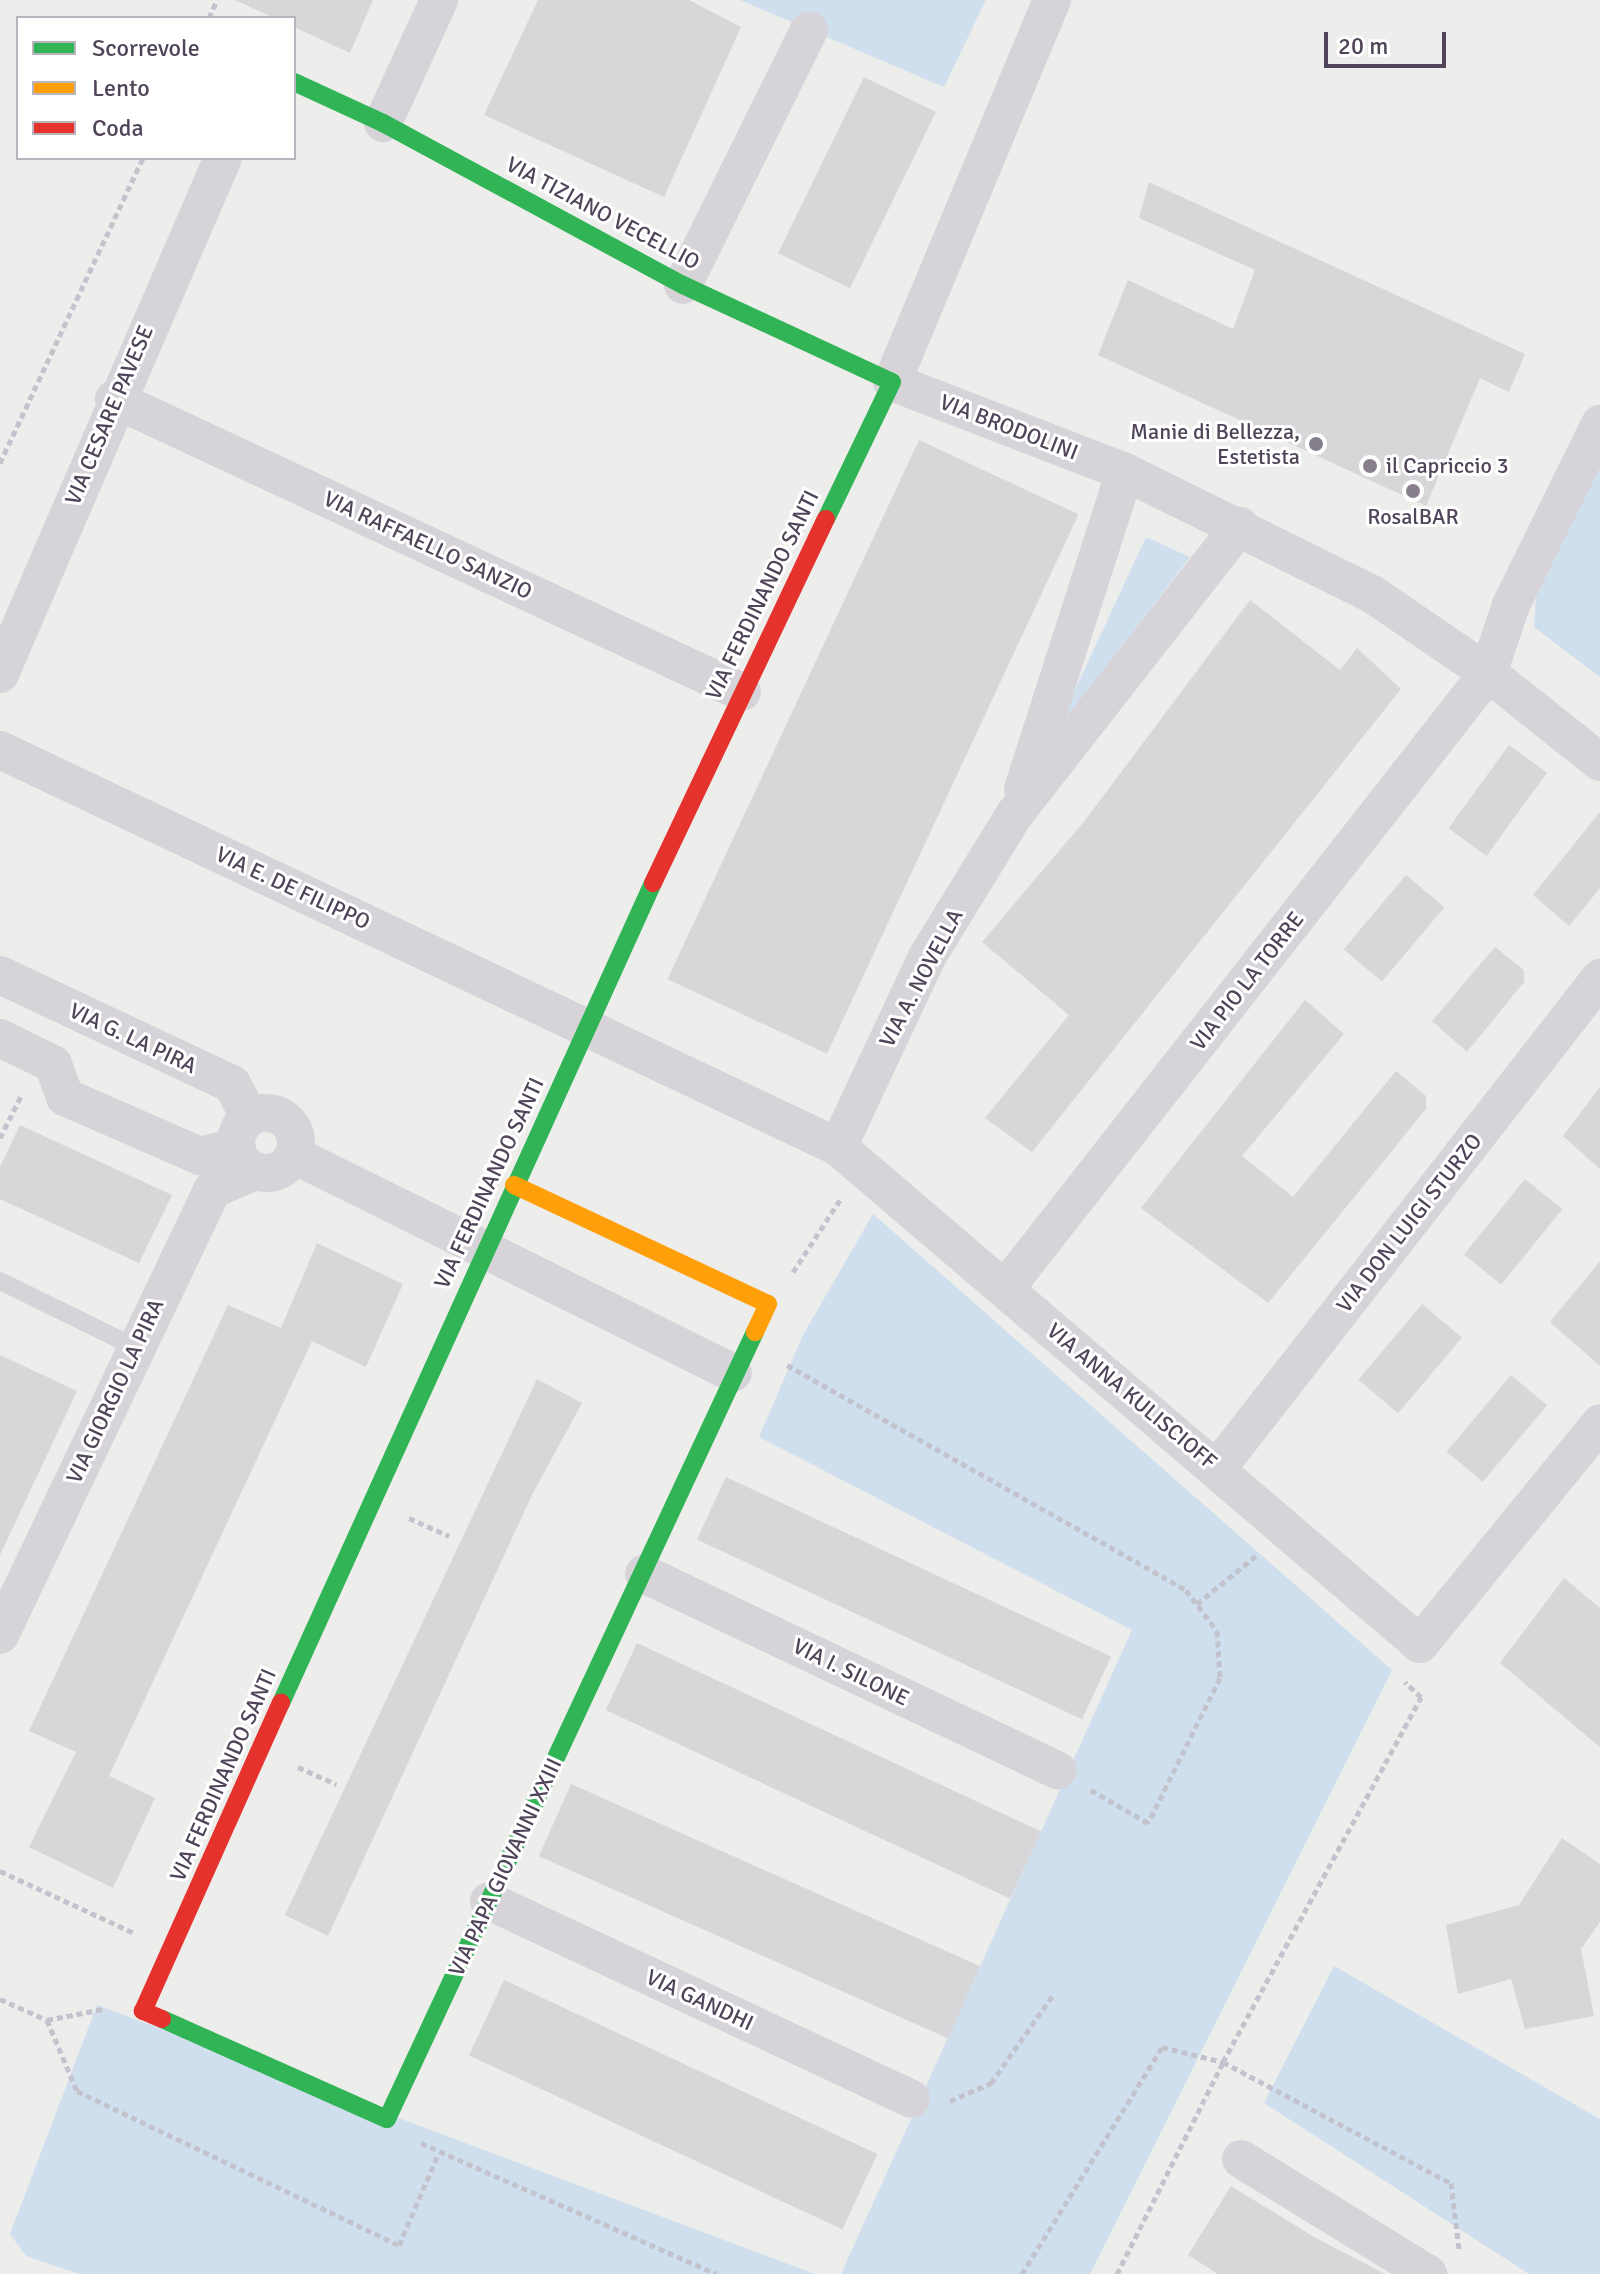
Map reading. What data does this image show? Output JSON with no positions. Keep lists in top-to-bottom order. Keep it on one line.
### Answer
{"streets":{"street":["VIA TIZIANO VECELLIO","VIA CESARE PAVESE","VIA BRODOLINI","VIA RAFFAELLO SANZIO","VIA FERDINANDO SANTI","VIA E. DE FILIPPO","VIA A. NOVELLA","VIA PIO LA TORRE","VIA G. LA PIRA","VIA DON LUIGI STURZO","VIA GIORGIO LA PIRA","VIA ANNA KULISCIOFF","VIA I. SILONE","VIA PAPA GIOVANNI XXIII","VIA GANDHI"]},"crossings":[["VIA TIZIANO VECELLIO","VIA BRODOLINI"],["VIA TIZIANO VECELLIO","VIA FERDINANDO SANTI"],["VIA CESARE PAVESE","VIA RAFFAELLO SANZIO"],["VIA BRODOLINI","VIA FERDINANDO SANTI"],["VIA BRODOLINI","VIA A. NOVELLA"],["VIA BRODOLINI","VIA PIO LA TORRE"],["VIA RAFFAELLO SANZIO","VIA FERDINANDO SANTI"],["VIA FERDINANDO SANTI","VIA E. DE FILIPPO"],["VIA FERDINANDO SANTI","VIA ANNA KULISCIOFF"],["VIA FERDINANDO SANTI","VIA PAPA GIOVANNI XXIII"],["VIA E. DE FILIPPO","VIA ANNA KULISCIOFF"],["VIA A. NOVELLA","VIA ANNA KULISCIOFF"],["VIA PIO LA TORRE","VIA ANNA KULISCIOFF"],["VIA G. LA PIRA","VIA GIORGIO LA PIRA"],["VIA DON LUIGI STURZO","VIA ANNA KULISCIOFF"],["VIA I. SILONE","VIA PAPA GIOVANNI XXIII"],["VIA PAPA GIOVANNI XXIII","VIA GANDHI"]],"places":["Manie di Bellezza, Estetista","il Capriccio 3","RosalBAR"],"legend":["Scorrevole","Lento","Coda"],"scale_bar":"20 m"}
